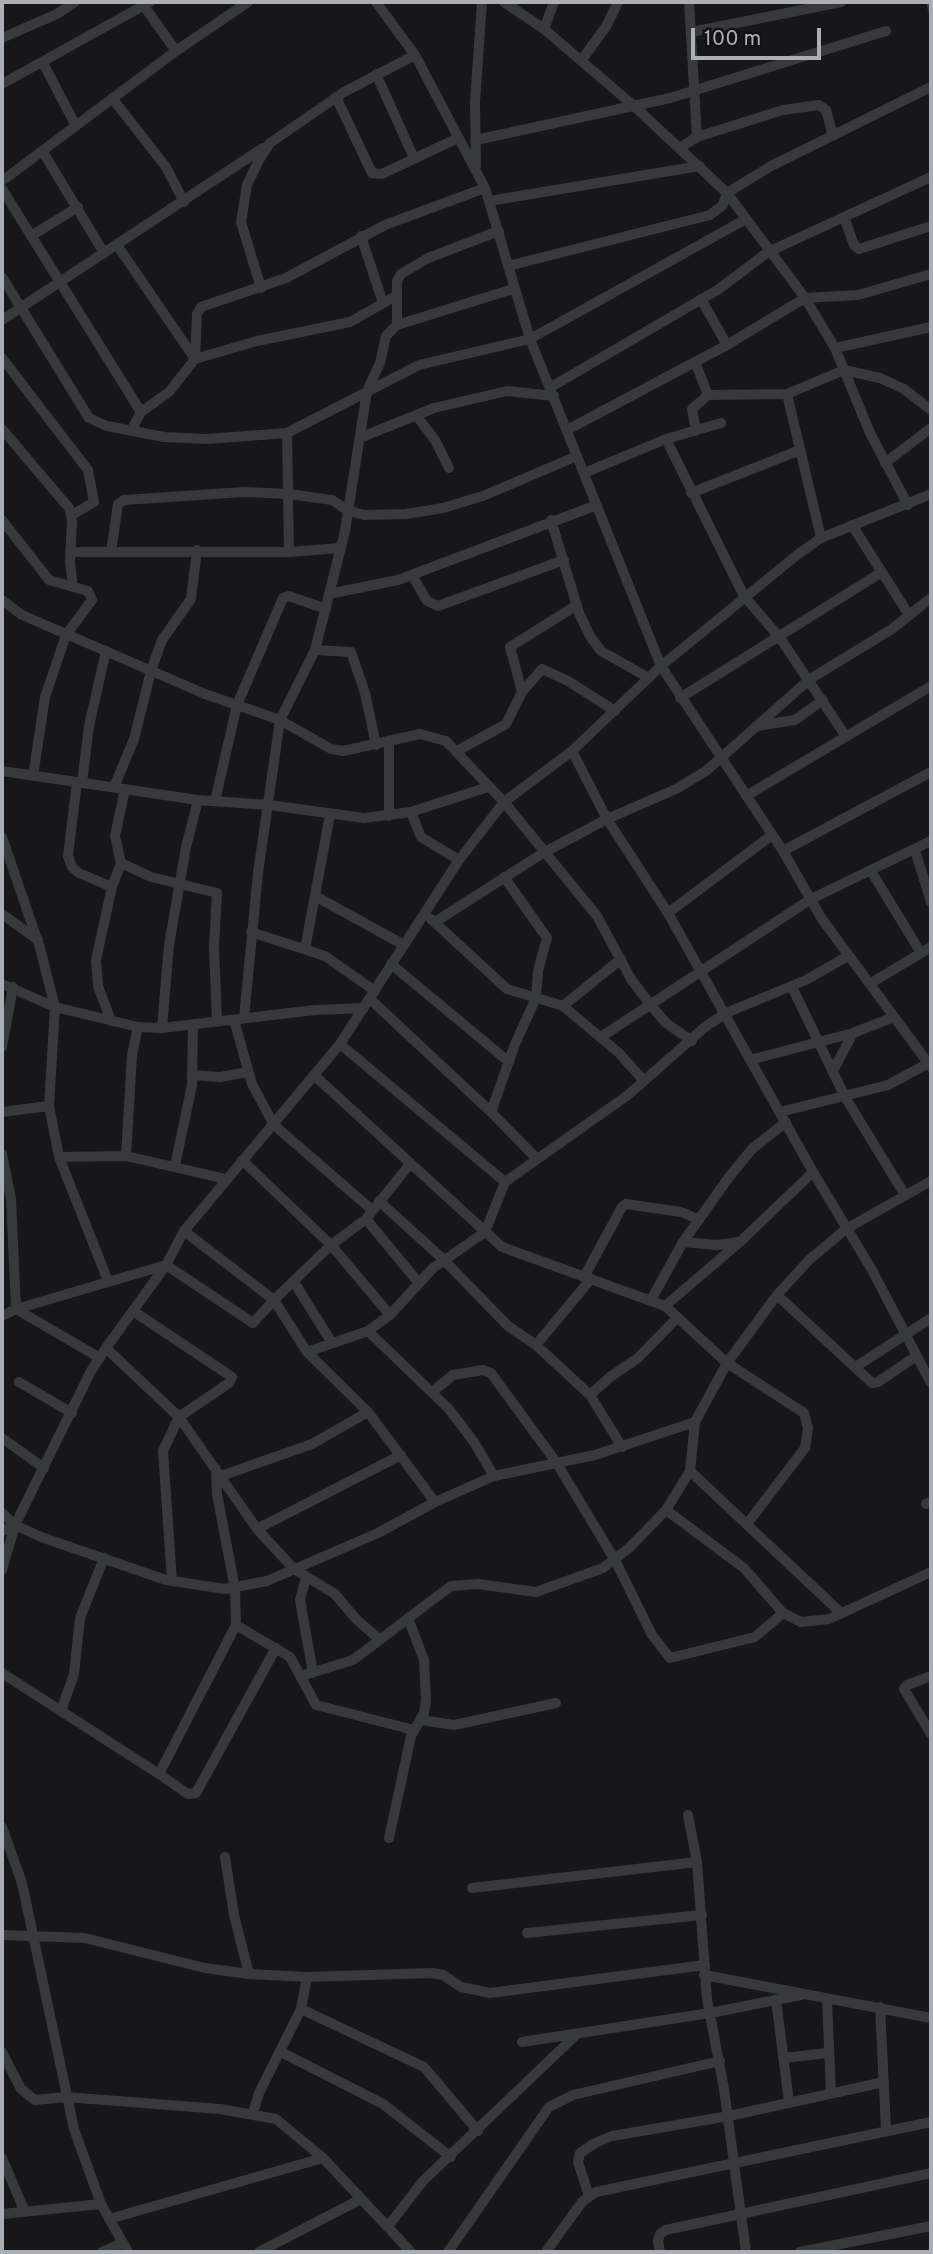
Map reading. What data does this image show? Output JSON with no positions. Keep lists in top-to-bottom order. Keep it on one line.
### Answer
{"scale_bar":"100 m"}
